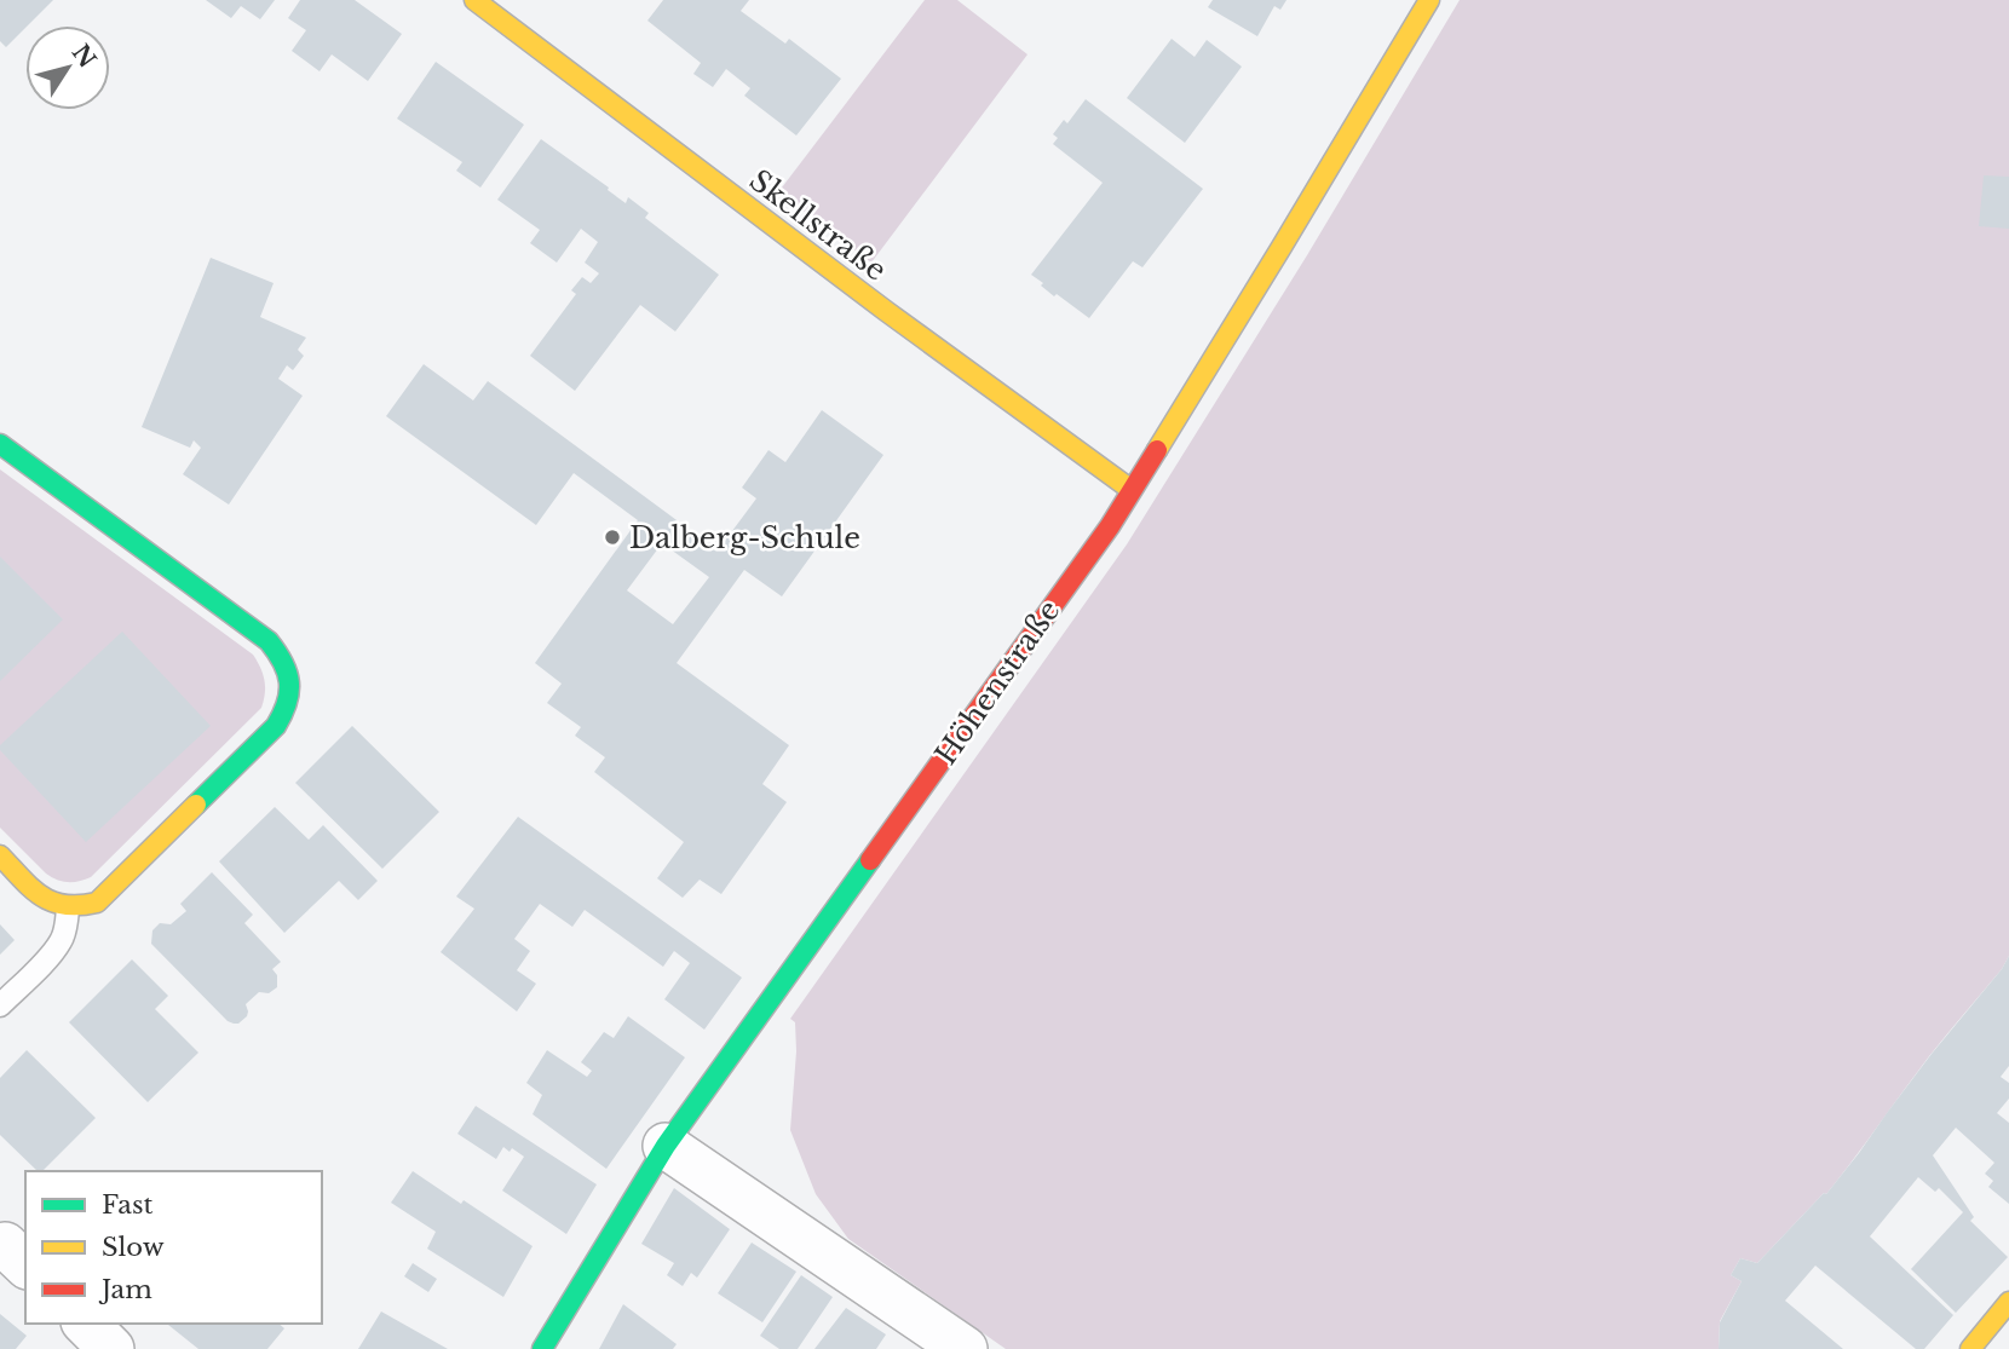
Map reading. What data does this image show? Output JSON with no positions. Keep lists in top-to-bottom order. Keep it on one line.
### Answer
{"streets":{"street":["Skellstraße","Höhenstraße"]},"crossings":[["Skellstraße","Höhenstraße"]],"places":["Dalberg-Schule"],"legend":["Fast","Slow","Jam"],"north":"top right"}
